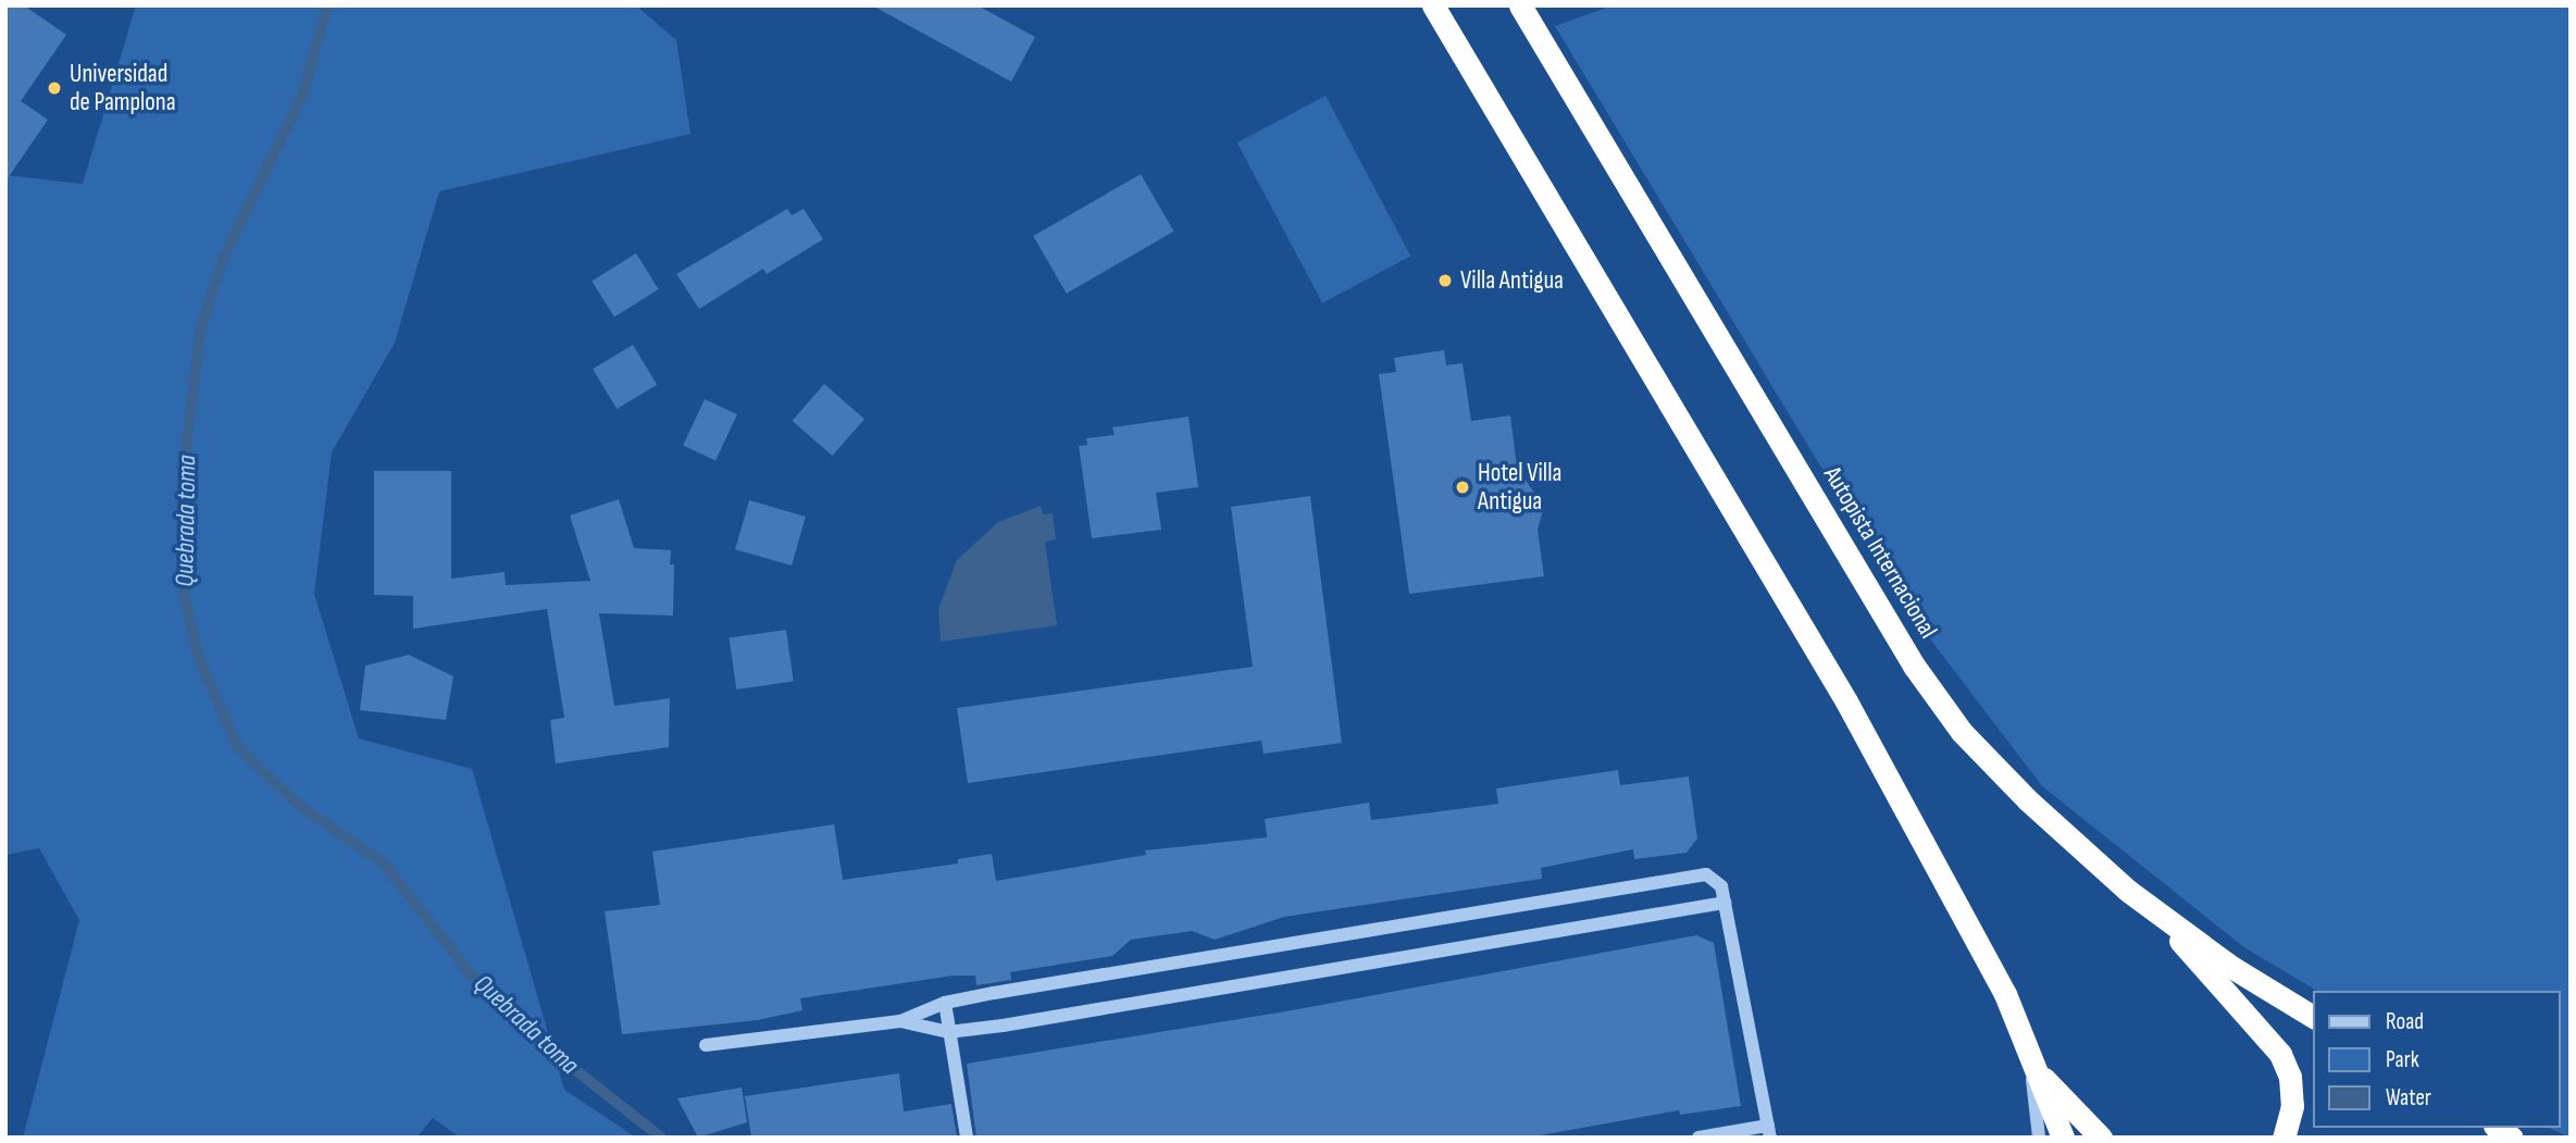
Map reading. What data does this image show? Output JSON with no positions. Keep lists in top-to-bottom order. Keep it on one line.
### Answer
{"streets":{"highway":["Autopista Internacional"]},"water":["Quebrada toma"],"places":["Universidad de Pamplona","Villa Antigua","Hotel Villa Antigua"],"legend":["Road","Park","Water"]}
